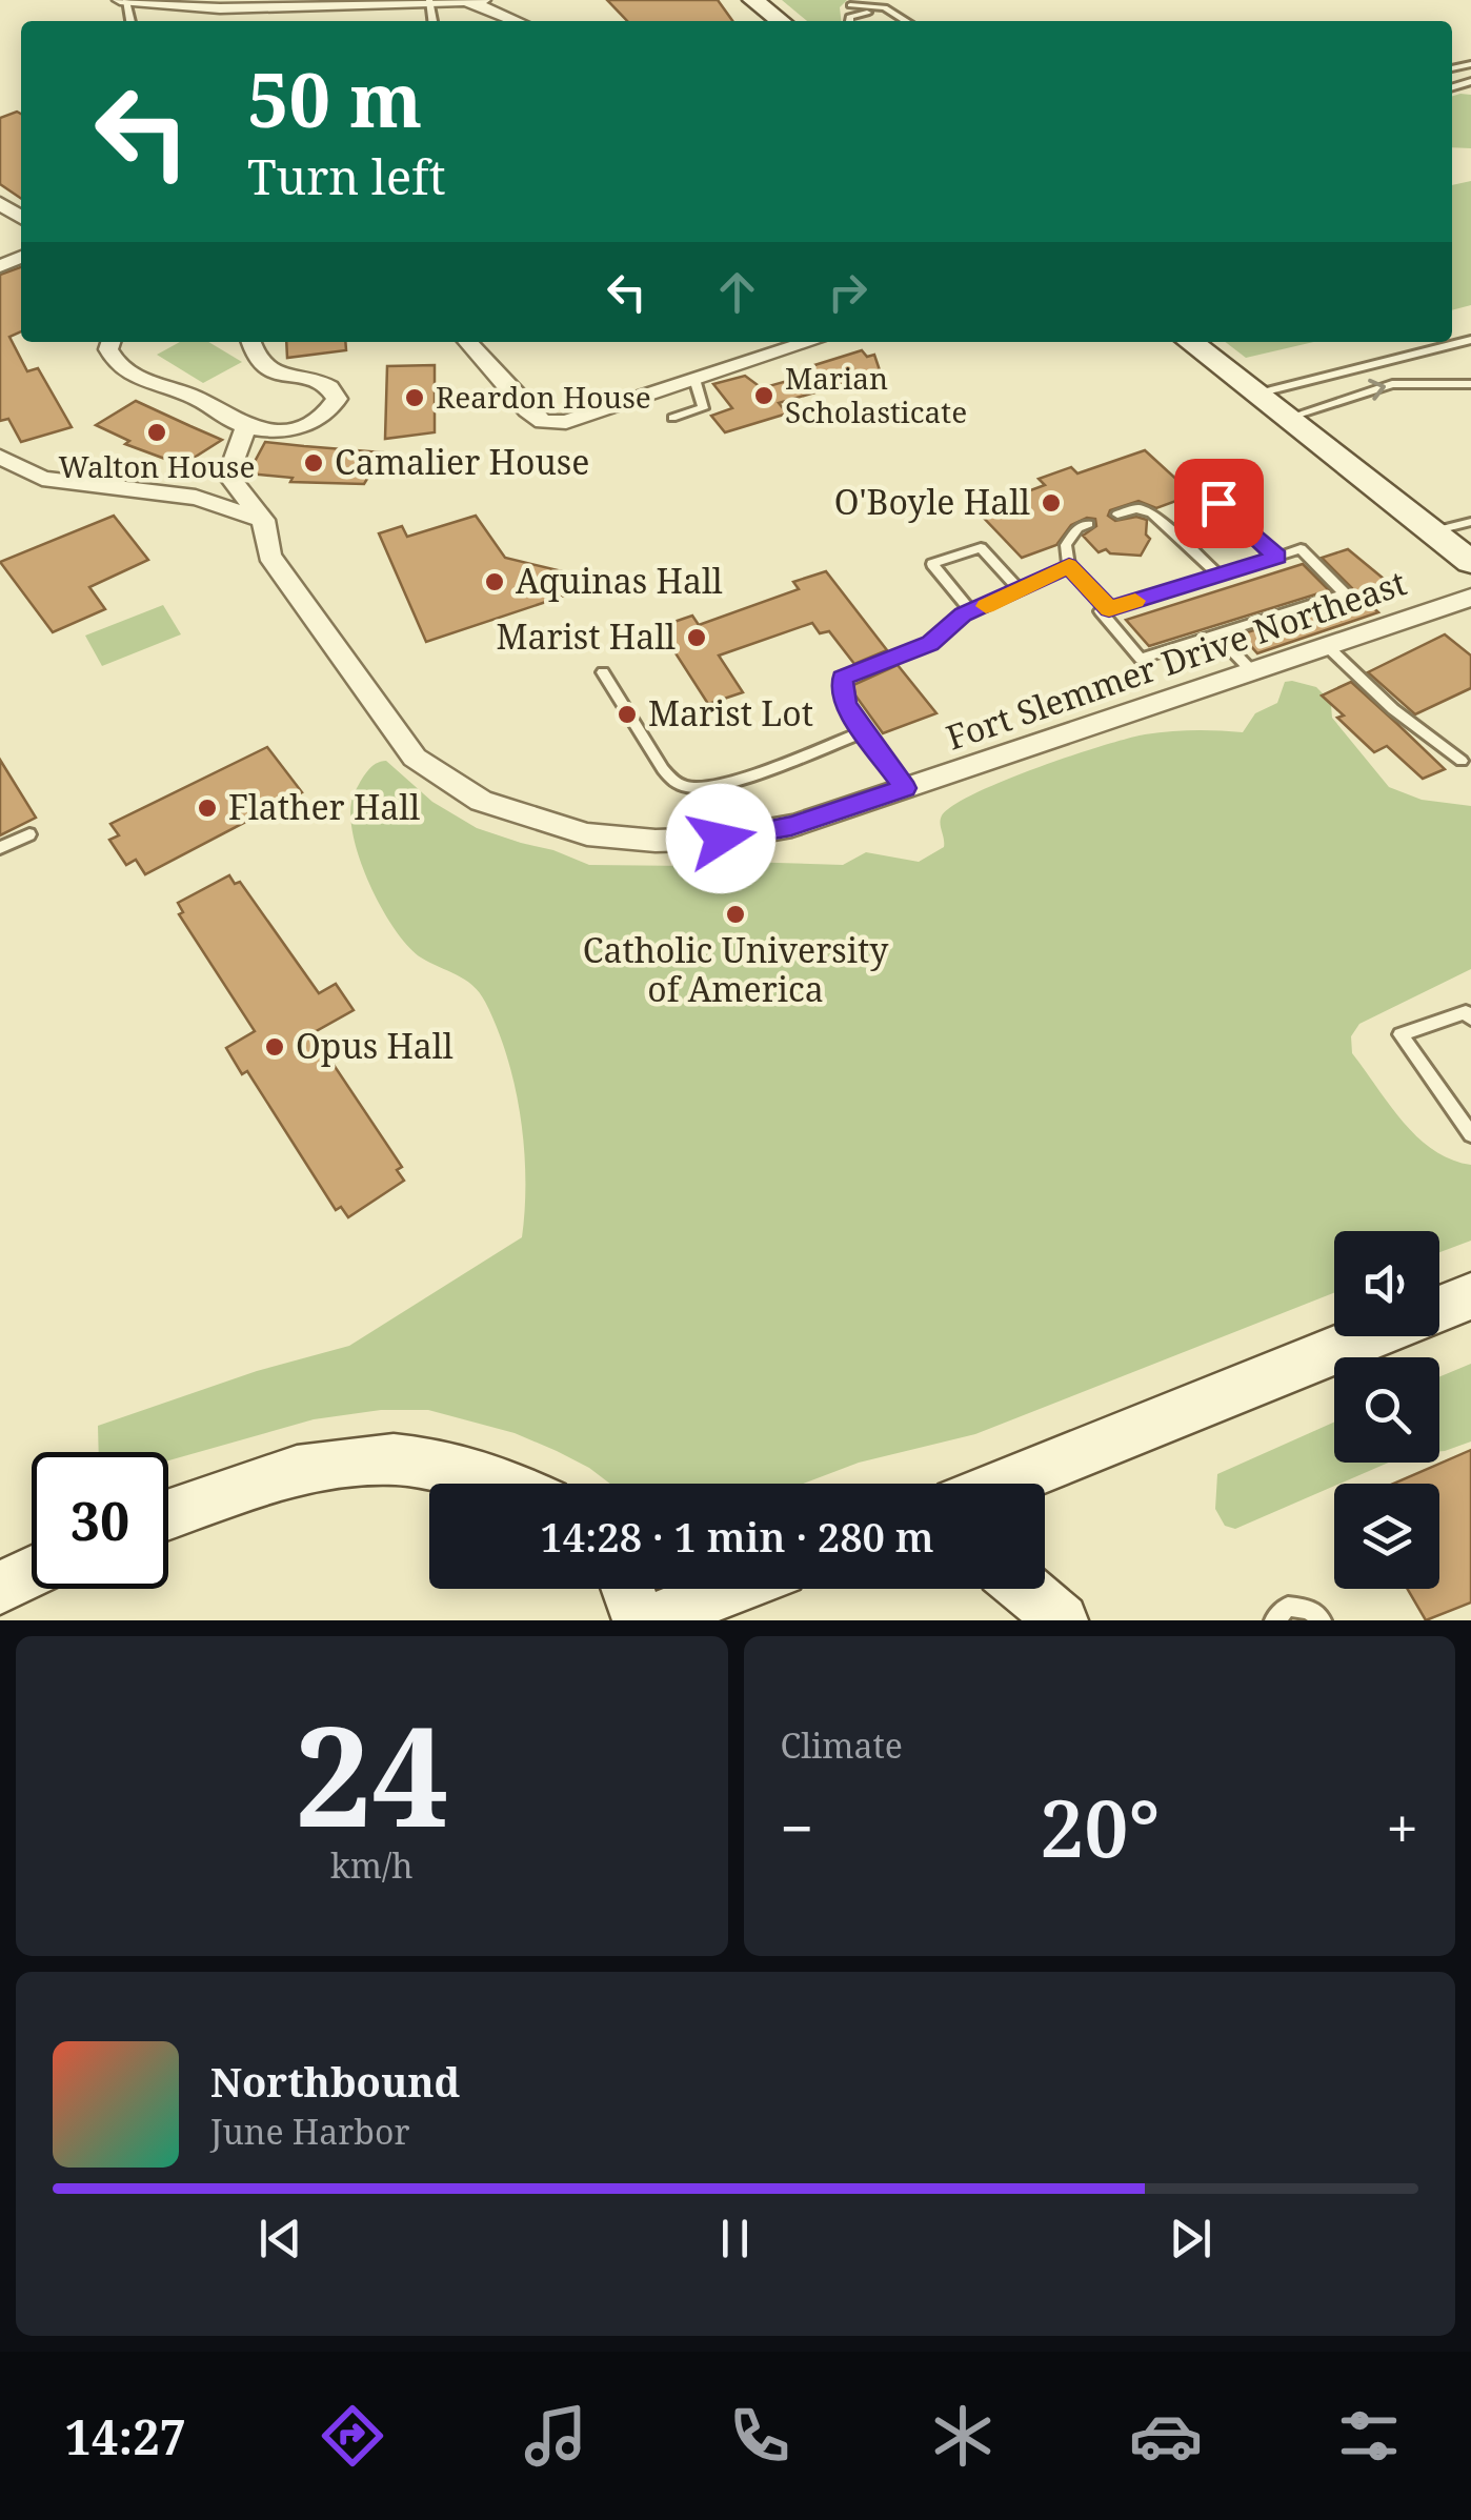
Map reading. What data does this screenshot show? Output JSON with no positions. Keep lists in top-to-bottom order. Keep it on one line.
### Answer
{"streets":{"street":["Fort Slemmer Drive Northeast"]},"places":["Marian Scholasticate","Reardon House","Walton House","Camalier House","O'Boyle Hall","Aquinas Hall","Marist Hall","Marist Lot","Flather Hall","Catholic University of America","Opus Hall"],"page":{"turn":["50 m","Turn left"],"limit":"30","trip":"14:28 · 1 min · 280 m","tile":[["24","km/h"],"Climate"],"heat":["−","20°","+"],"song":["Northbound","June Harbor"],"tabs":"14:27"}}
